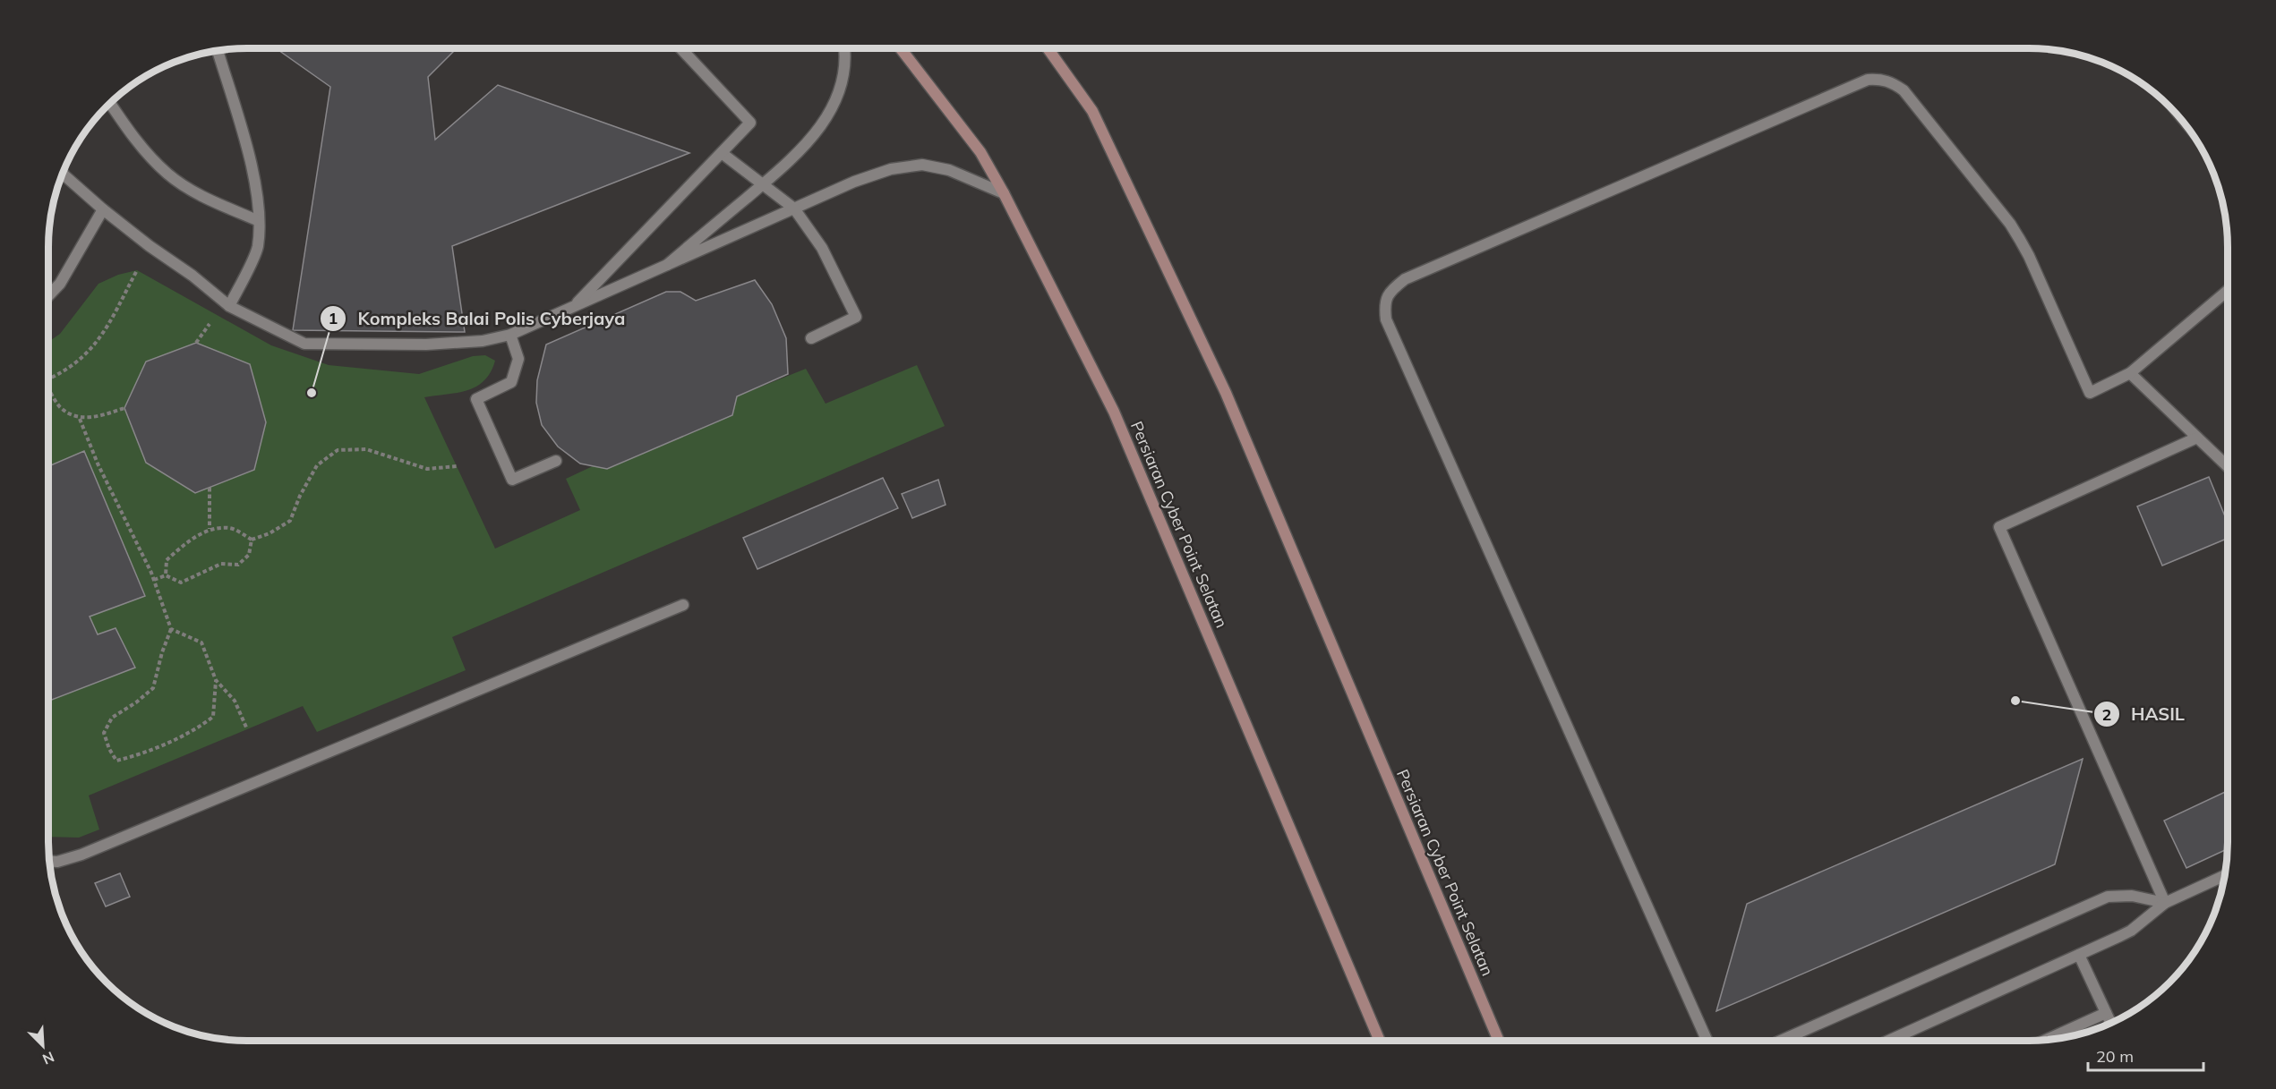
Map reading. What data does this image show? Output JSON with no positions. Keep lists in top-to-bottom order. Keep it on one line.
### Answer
{"streets":{"main road":["Persiaran Cyber Point Selatan"]},"places":["Kompleks Balai Polis Cyberjaya","HASIL"],"scale_bar":"20 m","north":"bottom right"}
